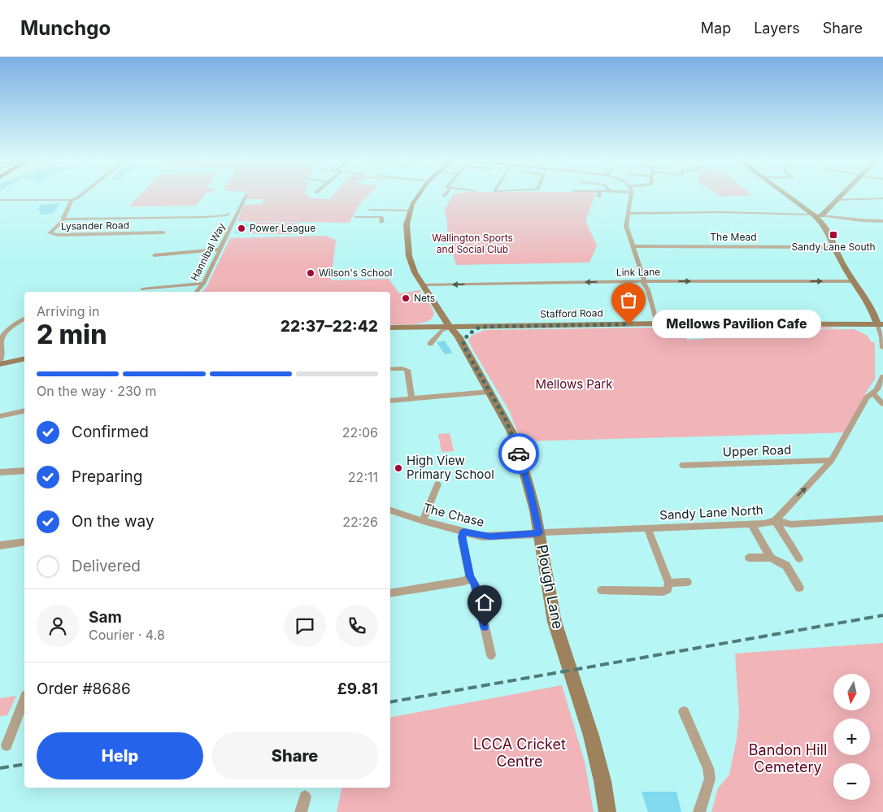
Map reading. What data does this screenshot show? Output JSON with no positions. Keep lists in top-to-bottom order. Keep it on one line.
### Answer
{"streets":{"main road":["Stafford Road","Plough Lane"],"street":["Lysander Road","The Mead","Hannibal Way","Link Lane","Upper Road","Sandy Lane North","The Chase"]},"crossings":[["Link Lane","Plough Lane"],["Stafford Road","Plough Lane"],["Upper Road","Sandy Lane North"],["Sandy Lane North","The Chase"],["Sandy Lane North","Plough Lane"],["The Chase","Plough Lane"]],"parks":["Wallington Sports and Social Club","Mellows Park","LCCA Cricket Centre","Bandon Hill Cemetery"],"places":{"other":["Power League","Wilson's School","Nets","Mellows Pavilion Cafe","High View Primary School"],"transit":["Sandy Lane South"]},"north":"bottom","page":{"header":"Munchgo","nav":["Map","Layers","Share"],"heading":["2 min","Arriving in","22:37–22:42"],"panel":["Sam","Courier · 4.8","Order #8686","£9.81"],"bubble":"Mellows Pavilion Cafe","bar":"On the way · 230 m","list":[["Confirmed","22:06"],["Preparing","22:11"],["On the way","22:26"],"Delivered"],"map_buttons":["+","−"],"buttons":["Help","Share"]}}
